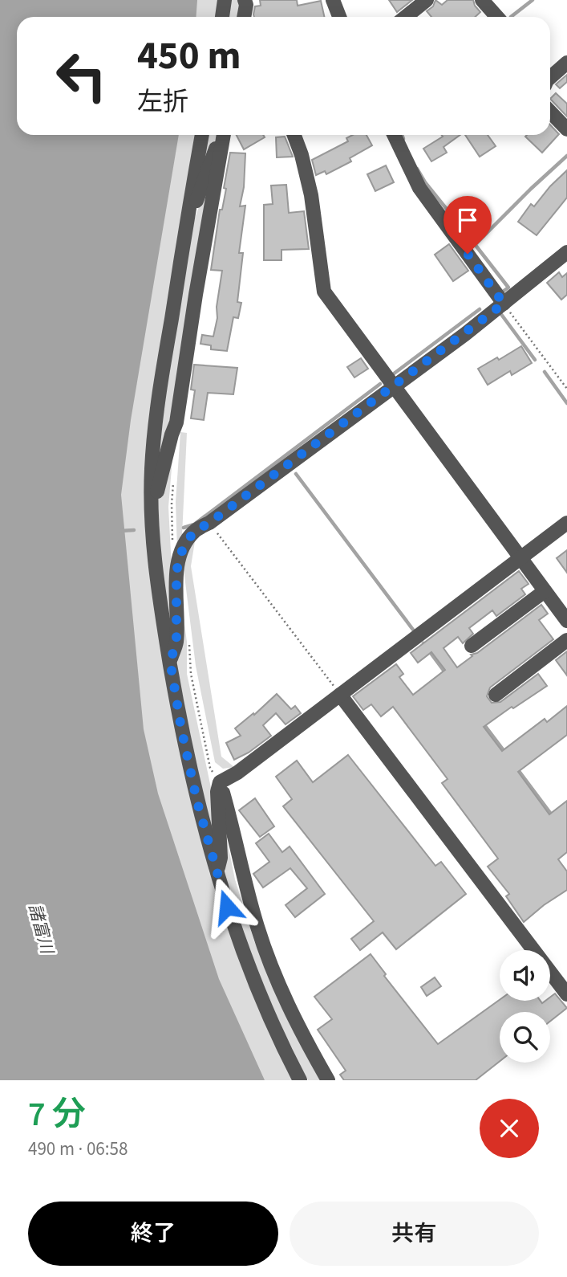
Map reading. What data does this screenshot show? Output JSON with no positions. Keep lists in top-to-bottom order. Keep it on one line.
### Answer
{"water":["諸富川"],"page":{"turn":["450 m","左折"],"heading":["7 分","490 m · 06:58"],"buttons":["終了","共有"]}}
